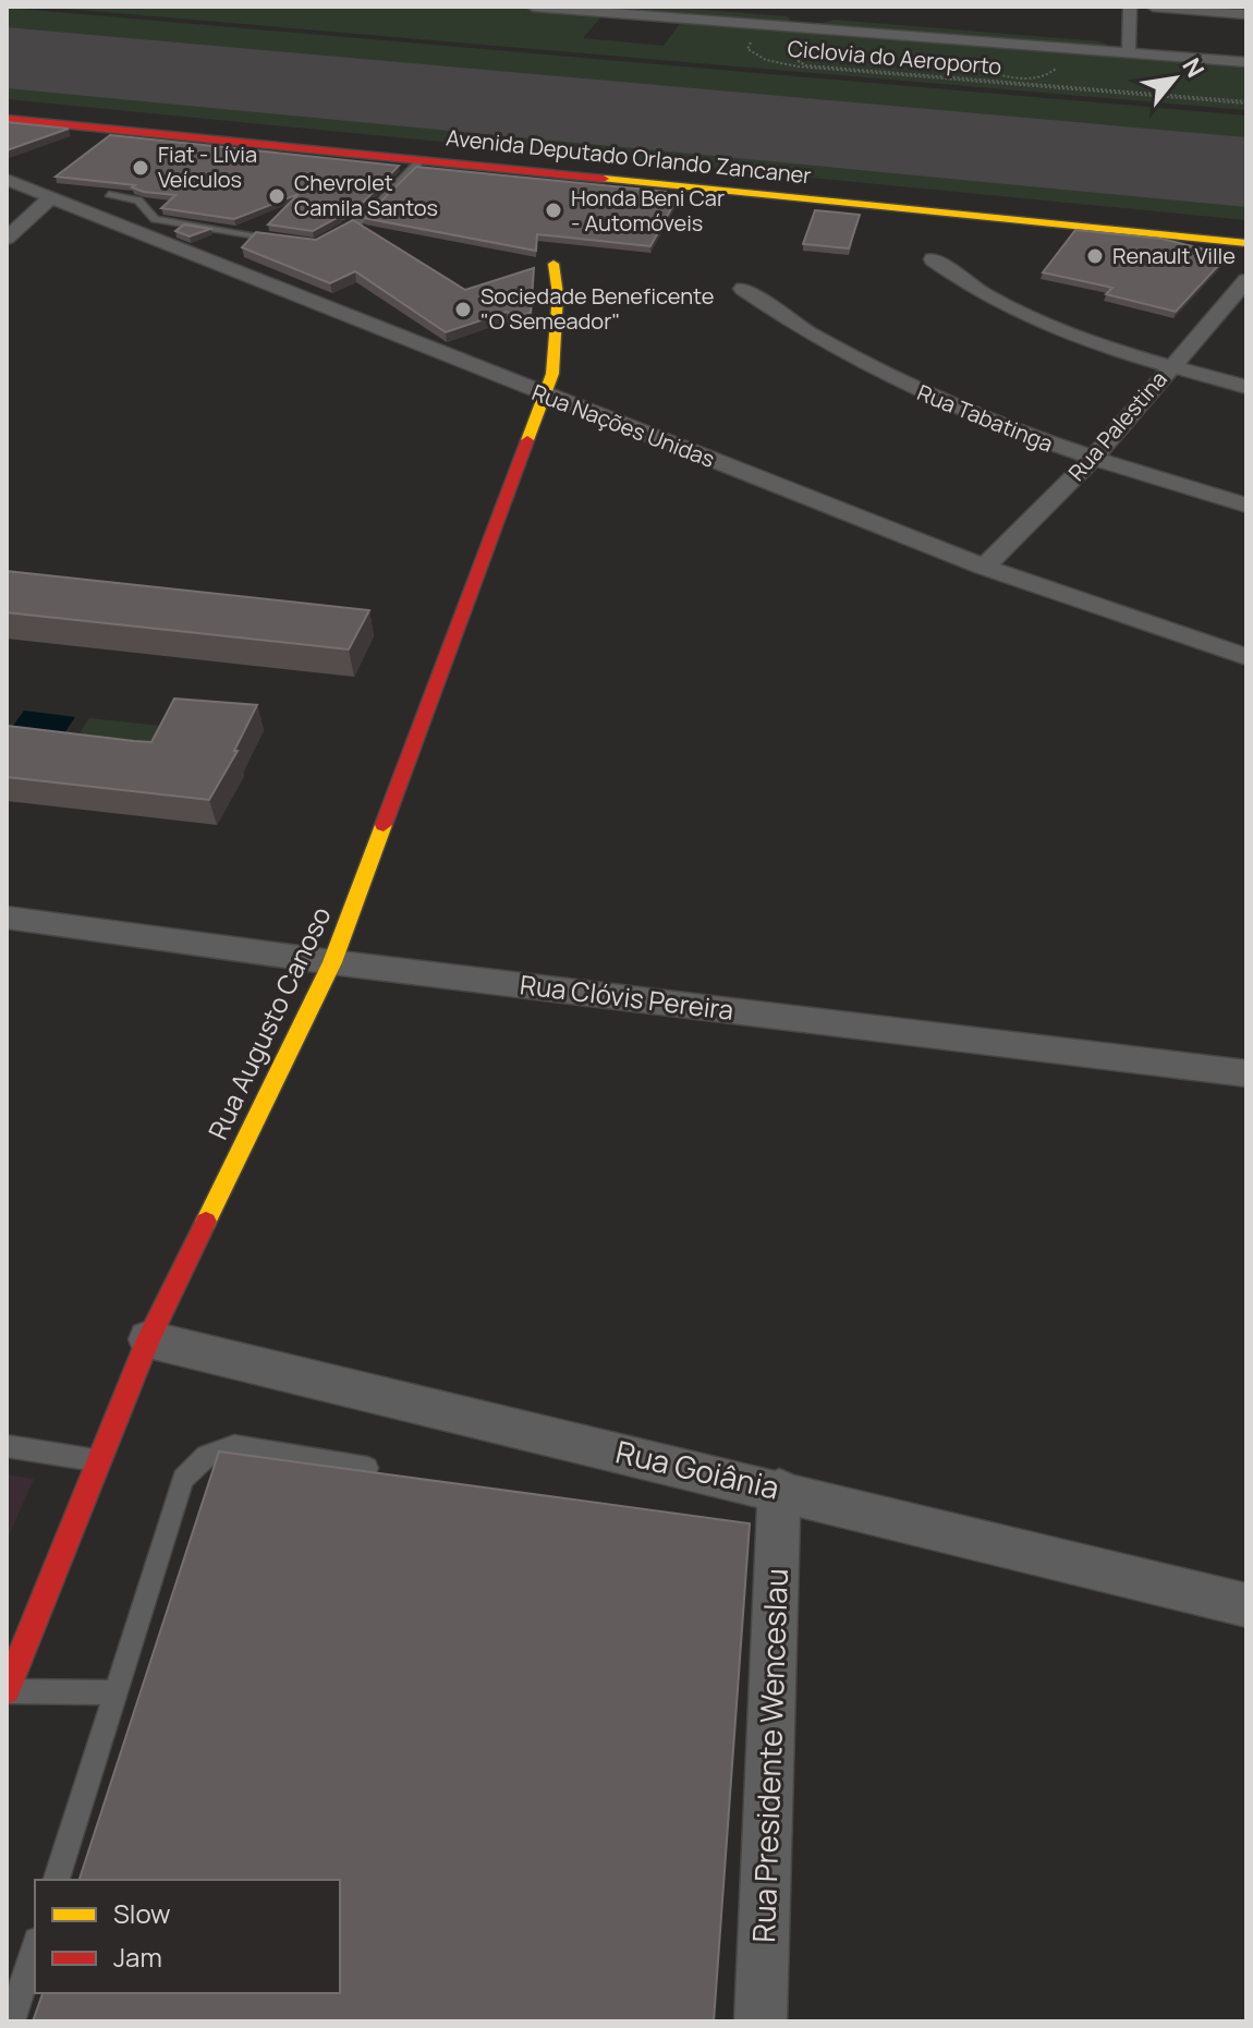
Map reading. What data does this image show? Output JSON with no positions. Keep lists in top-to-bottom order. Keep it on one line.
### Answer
{"streets":{"main road":["Avenida Deputado Orlando Zancaner","Rua Augusto Canoso"],"street":["Rua Tabatinga","Rua Nações Unidas","Rua Palestina","Rua Clóvis Pereira","Rua Goiânia","Rua Presidente Wenceslau"],"path":["Ciclovia do Aeroporto"]},"crossings":[["Rua Tabatinga","Rua Palestina"],["Rua Nações Unidas","Rua Palestina"],["Rua Nações Unidas","Rua Augusto Canoso"],["Rua Clóvis Pereira","Rua Augusto Canoso"],["Rua Augusto Canoso","Rua Goiânia"],["Rua Goiânia","Rua Presidente Wenceslau"]],"places":["Fiat - Lívia Veículos","Chevrolet Camila Santos","Honda Beni Car - Automóveis","Renault Ville","Sociedade Beneficente \"O Semeador\""],"legend":["Slow","Jam"],"north":"top right"}
